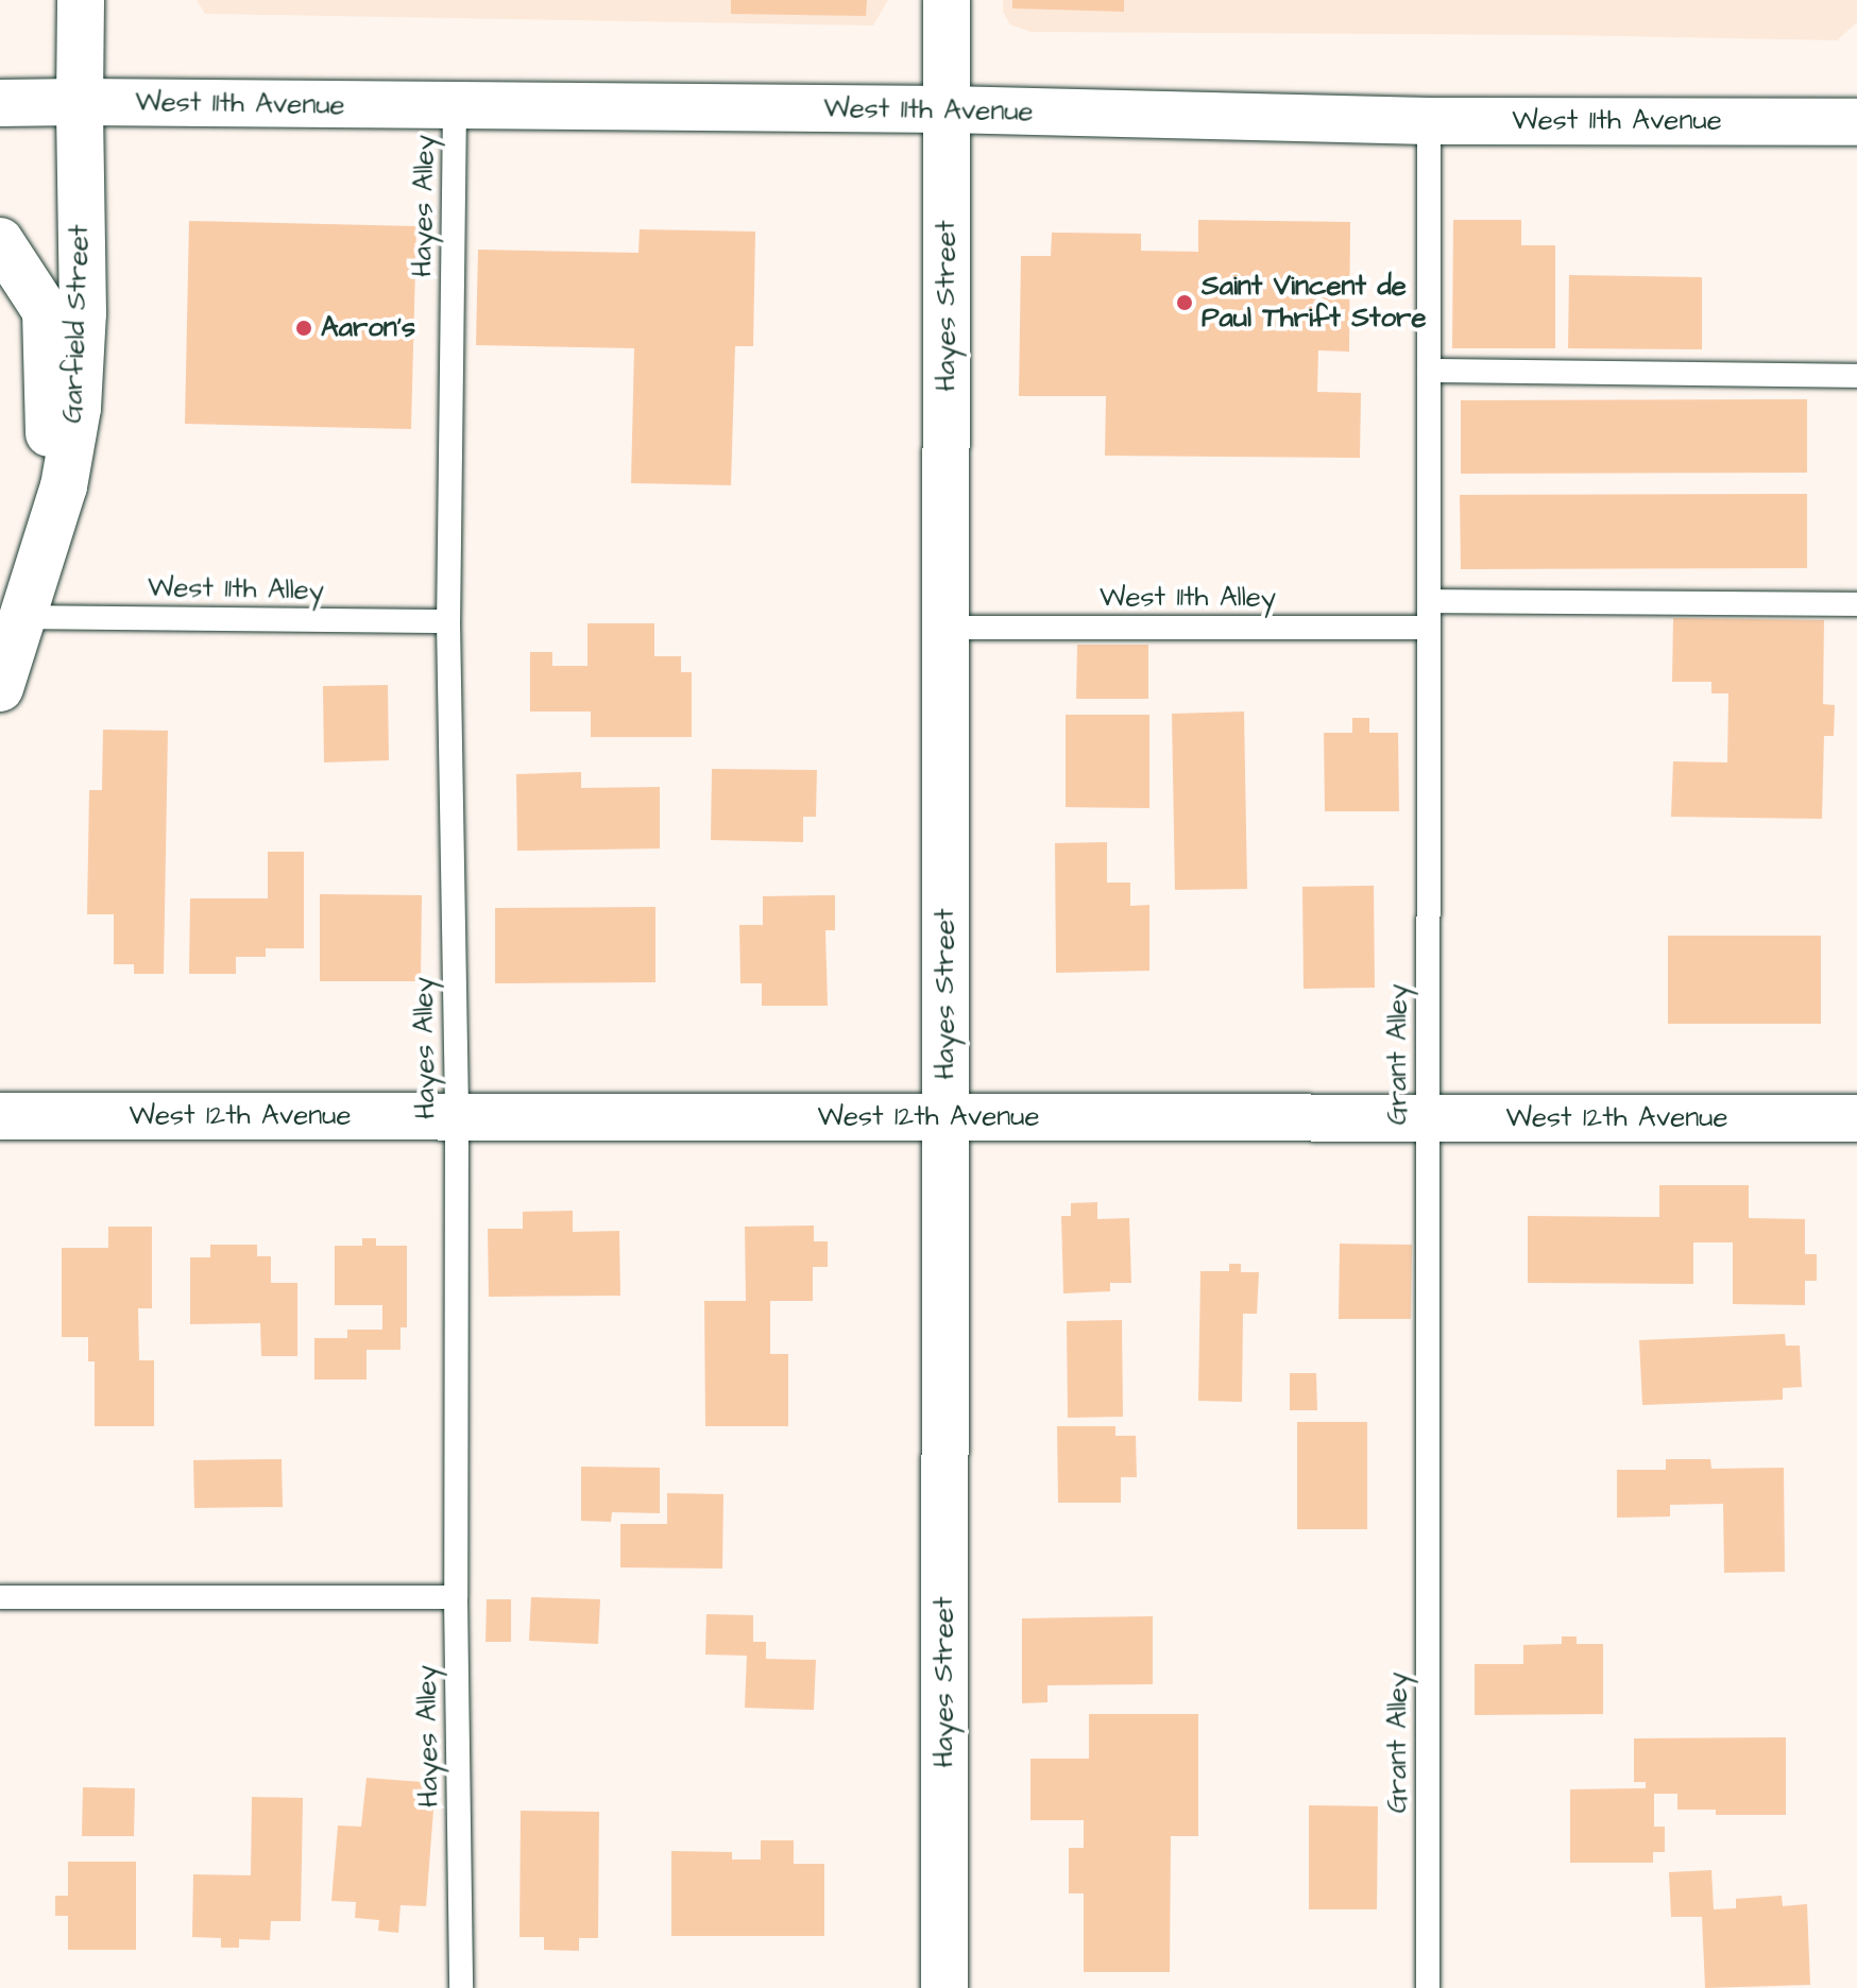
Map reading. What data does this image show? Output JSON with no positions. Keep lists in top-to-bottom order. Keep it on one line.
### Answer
{"streets":{"street":["West 11th Avenue","Hayes Street","Garfield Street","West 12th Avenue"],"lane":["Hayes Alley","West 11th Alley","Grant Alley"]},"crossings":[["West 11th Avenue","Hayes Alley"],["West 11th Avenue","Hayes Street"],["West 11th Avenue","Garfield Street"],["West 11th Avenue","Grant Alley"],["Hayes Alley","West 11th Alley"],["Hayes Alley","West 12th Avenue"],["Hayes Street","West 11th Alley"],["Hayes Street","West 12th Avenue"],["Garfield Street","West 11th Alley"],["West 11th Alley","Grant Alley"],["Grant Alley","West 12th Avenue"]],"places":["Saint Vincent de Paul Thrift Store","Aaron's"]}
